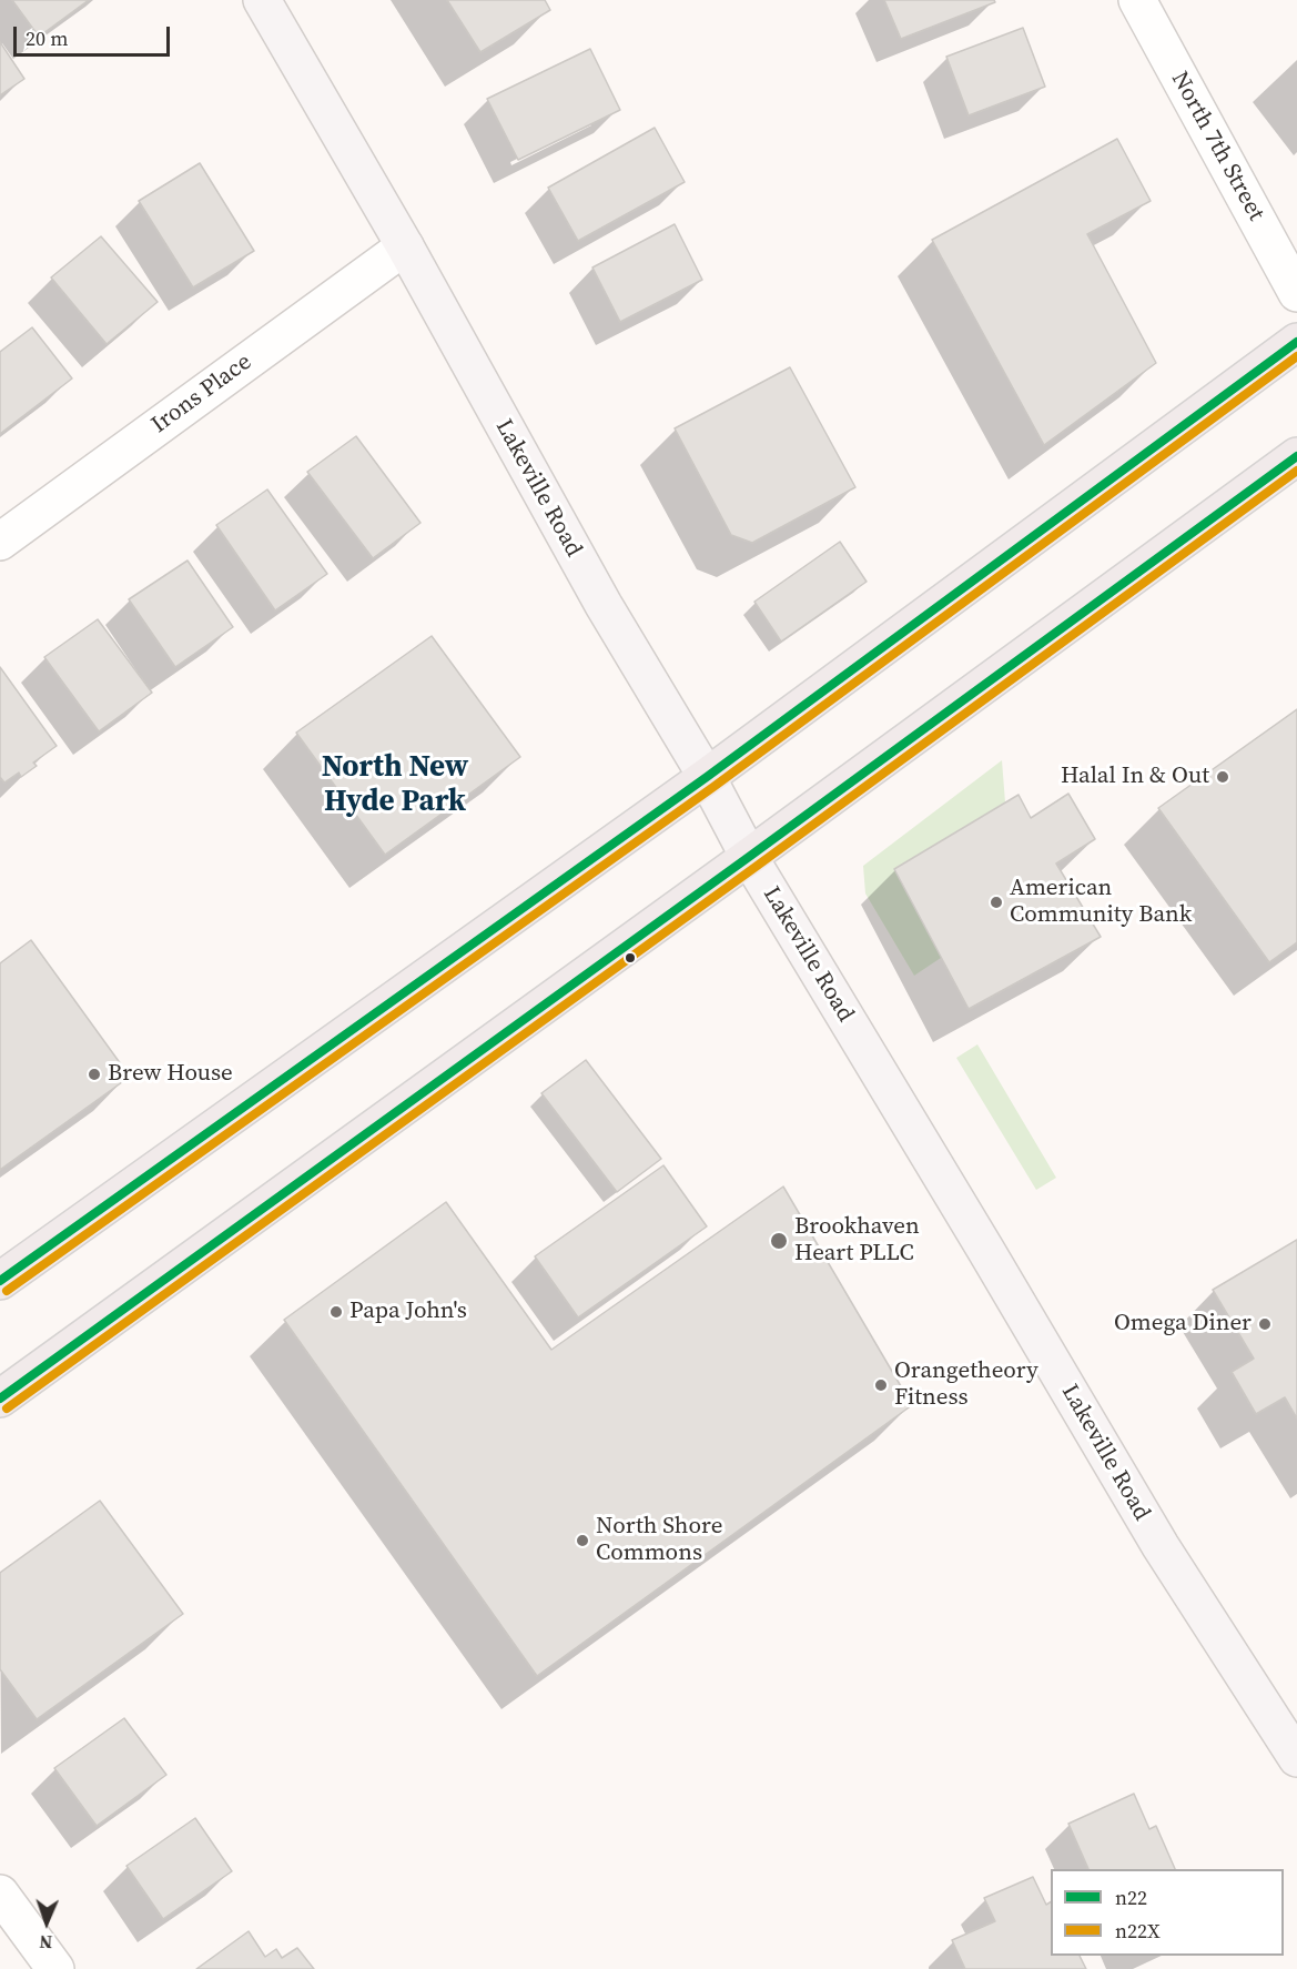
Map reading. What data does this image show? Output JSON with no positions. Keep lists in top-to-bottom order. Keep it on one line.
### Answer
{"streets":{"main road":["Lakeville Road"],"street":["North 7th Street","Irons Place"]},"crossings":[["Irons Place","Lakeville Road"]],"districts":["North New Hyde Park"],"places":["Halal In & Out","American Community Bank","Brew House","Brookhaven Heart PLLC","Papa John's","Omega Diner","Orangetheory Fitness","North Shore Commons"],"lines":["transit line n22","transit line n22X"],"legend":["n22","n22X"],"scale_bar":"20 m","north":"bottom"}
